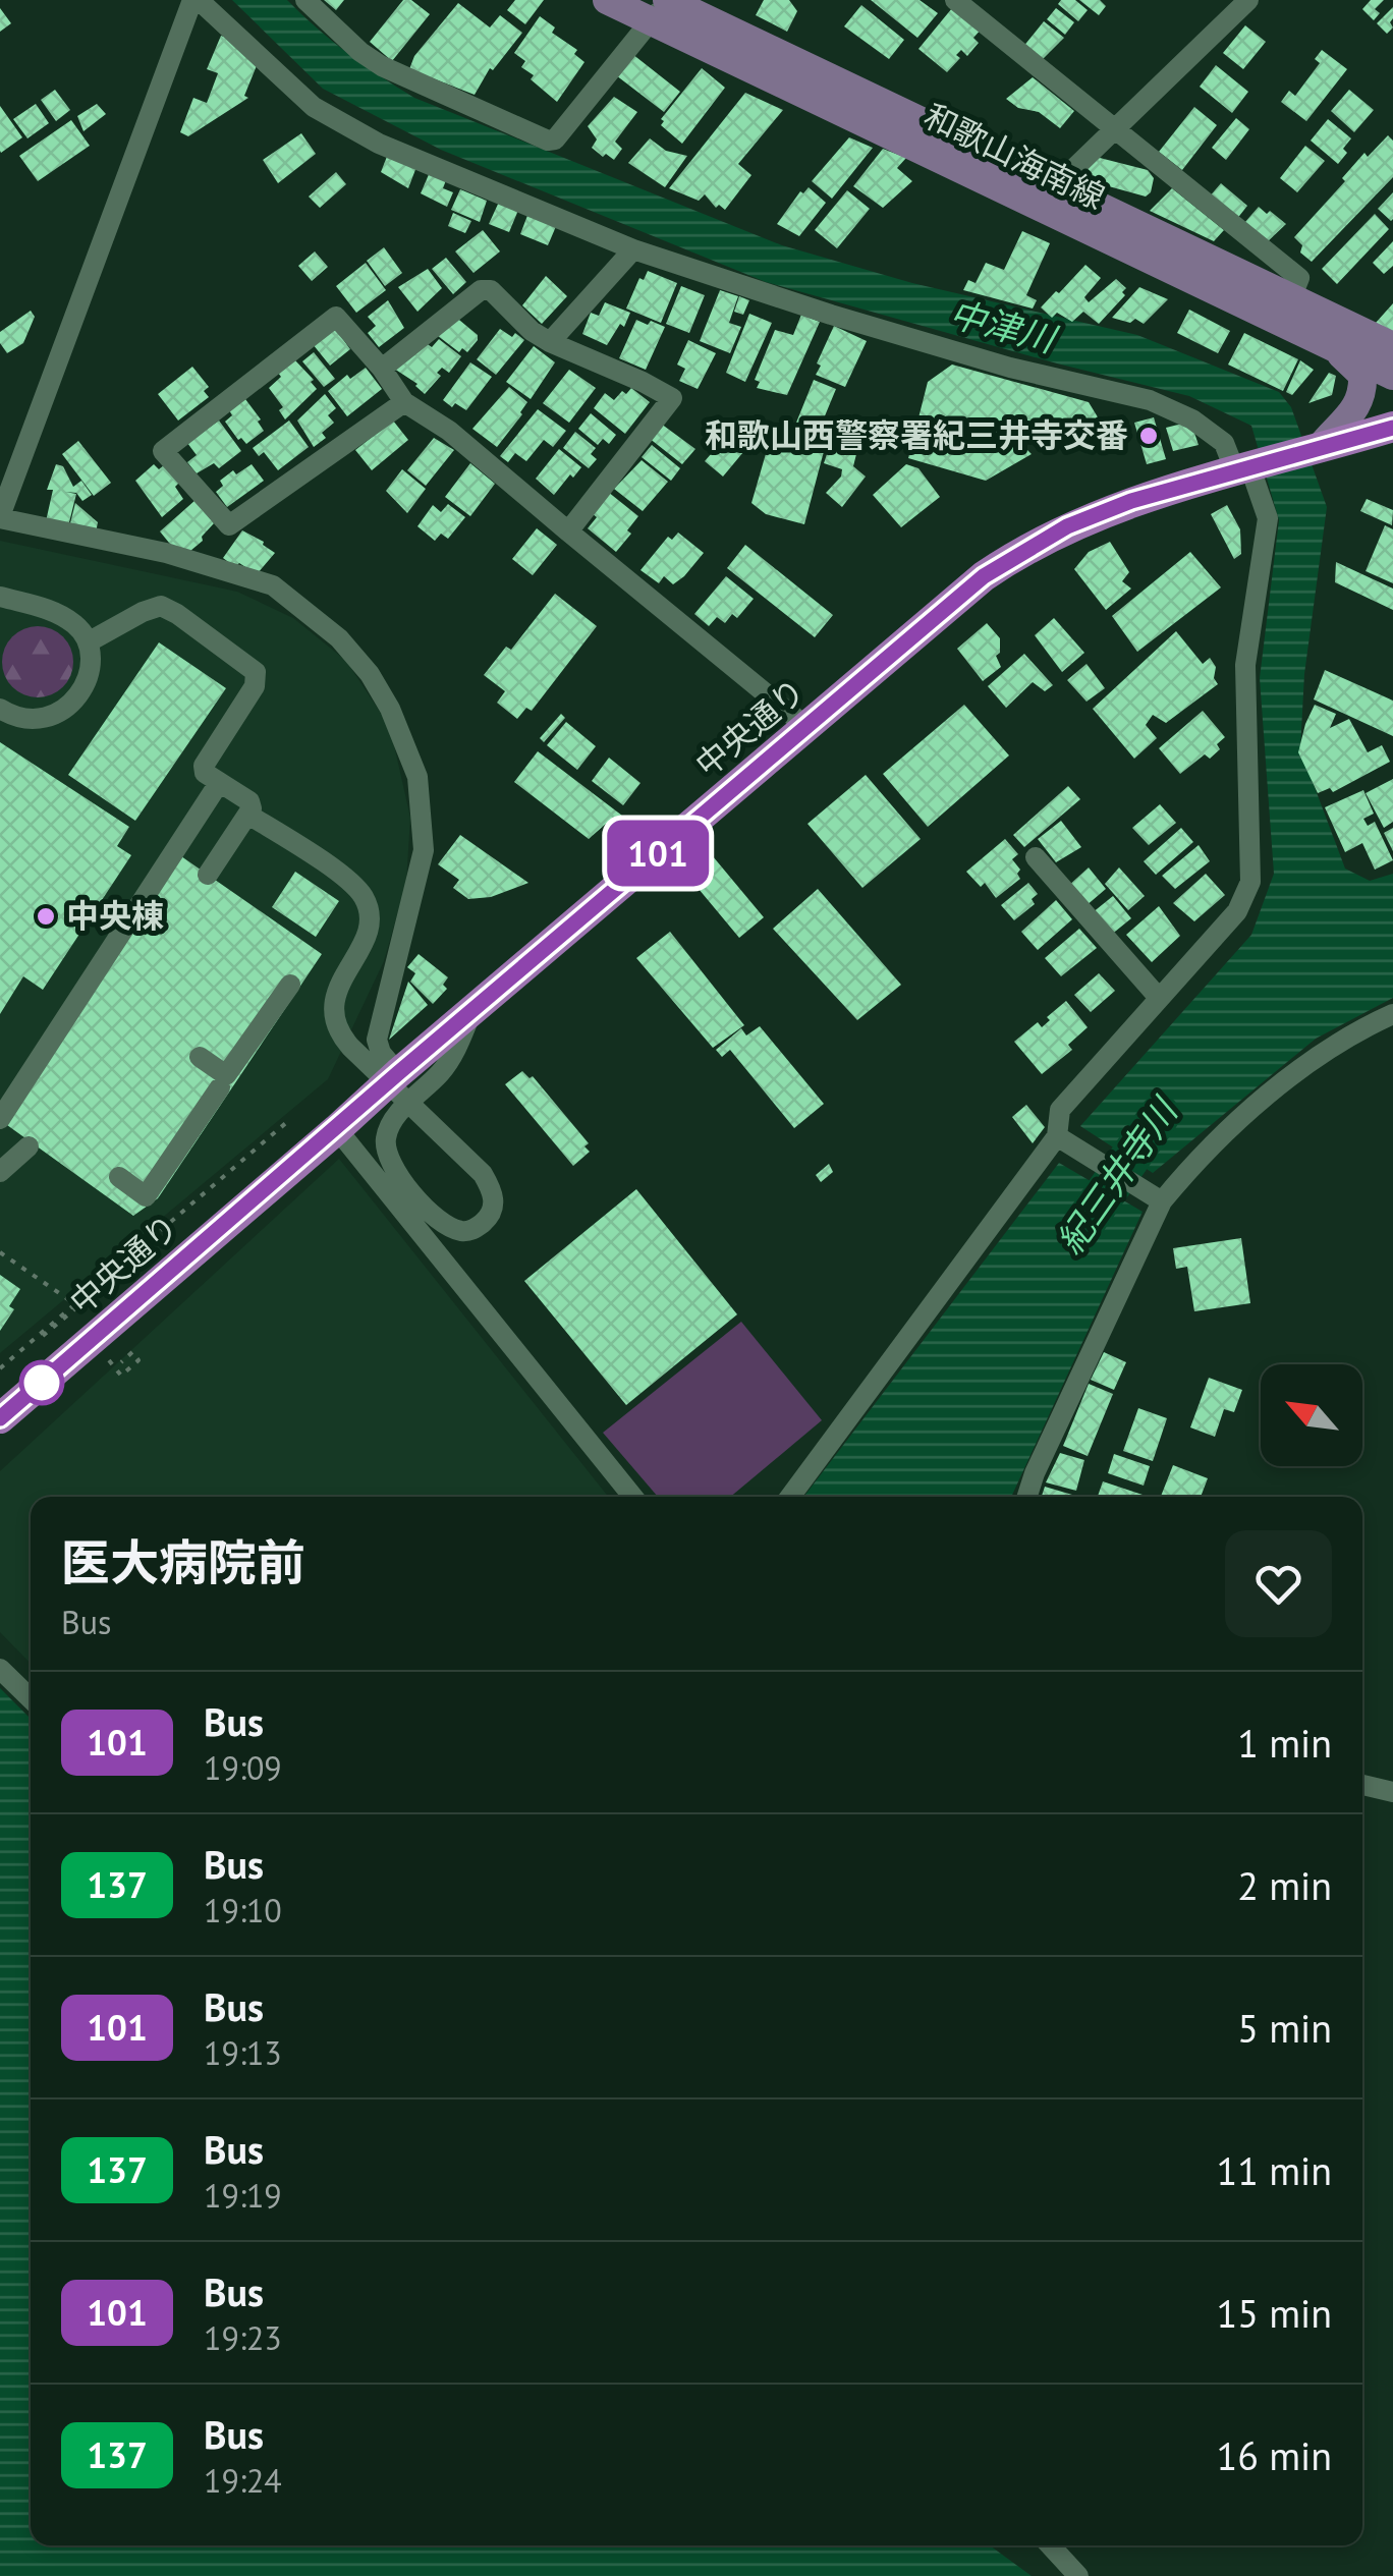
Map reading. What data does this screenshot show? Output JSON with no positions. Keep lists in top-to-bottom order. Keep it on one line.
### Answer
{"streets":{"highway":["中央通り"],"main road":["和歌山海南線"]},"water":["中津川","紀三井寺川"],"places":["和歌山西警察署紀三井寺交番","中央棟"],"lines":["bus line 101"],"north":"top left","page":{"on_map":"101","heading":["医大病院前","Bus"],"list":[{"mark":"101","name":"Bus","note":"19:09","value":"1 min"},{"mark":"137","name":"Bus","note":"19:10","value":"2 min"},{"mark":"101","name":"Bus","note":"19:13","value":"5 min"},{"mark":"137","name":"Bus","note":"19:19","value":"11 min"},{"mark":"101","name":"Bus","note":"19:23","value":"15 min"},{"mark":"137","name":"Bus","note":"19:24","value":"16 min"}]}}
